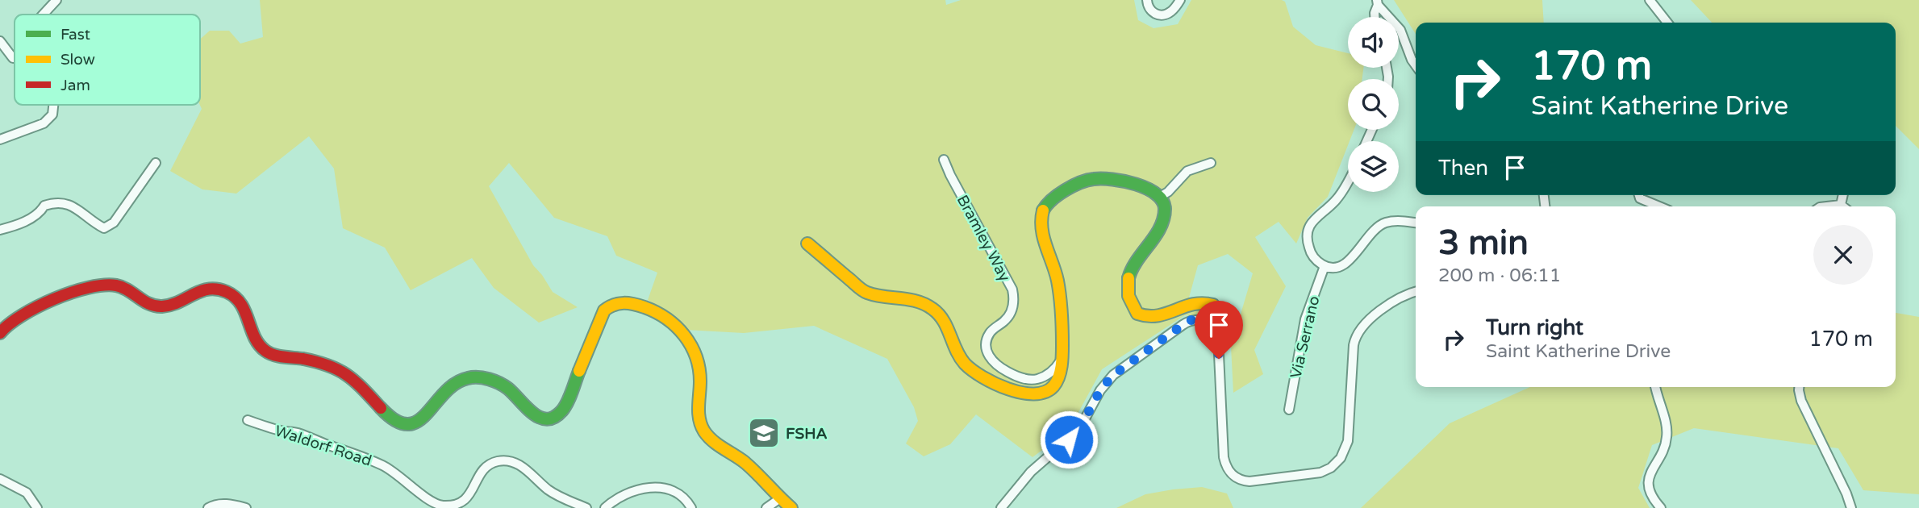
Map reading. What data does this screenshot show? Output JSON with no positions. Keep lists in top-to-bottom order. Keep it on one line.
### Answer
{"streets":{"street":["Bramley Way","Via Serrano","Waldorf Road"]},"places":{"school or university":["FSHA"]},"legend":["Fast","Slow","Jam"],"page":{"turn":["170 m","Saint Katherine Drive"],"then":"Then","heading":["3 min","200 m · 06:11"],"list":[{"name":"Turn right","note":"Saint Katherine Drive","value":"170 m"}]}}
